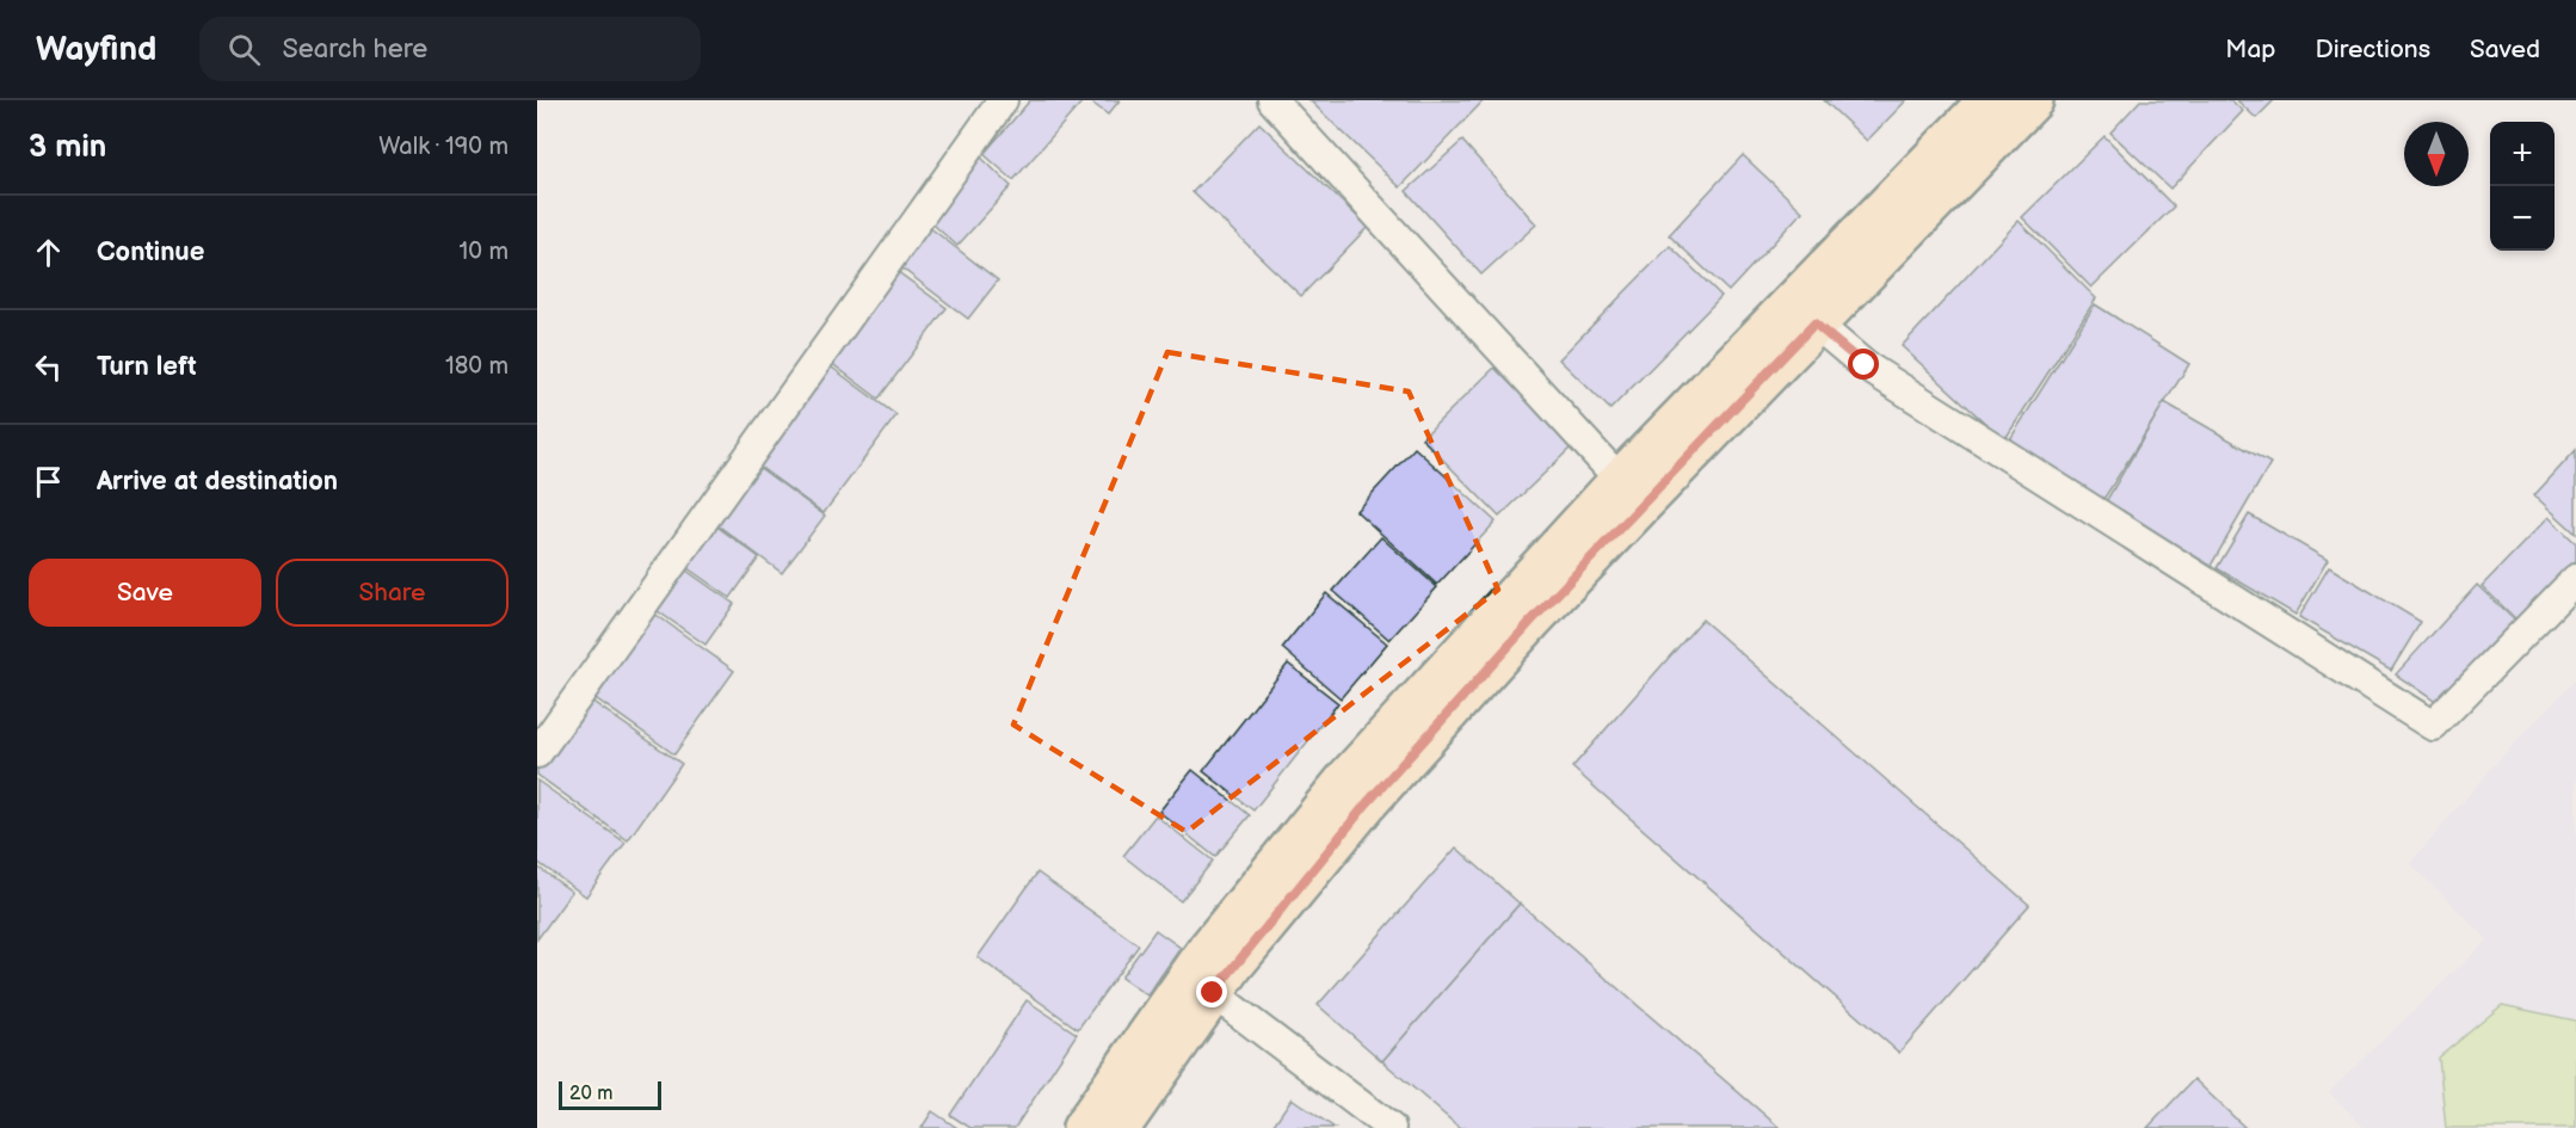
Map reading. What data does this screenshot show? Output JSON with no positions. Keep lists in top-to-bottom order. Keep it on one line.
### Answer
{"scale_bar":"20 m","north":"bottom","page":{"header":"Wayfind","search":"Search here","nav":["Map","Directions","Saved"],"heading":["3 min","Walk · 190 m"],"map_buttons":["+","−"],"list":[["Continue","10 m"],["Turn left","180 m"],"Arrive at destination"],"buttons":["Save","Share"],"scale":"20 m"}}
